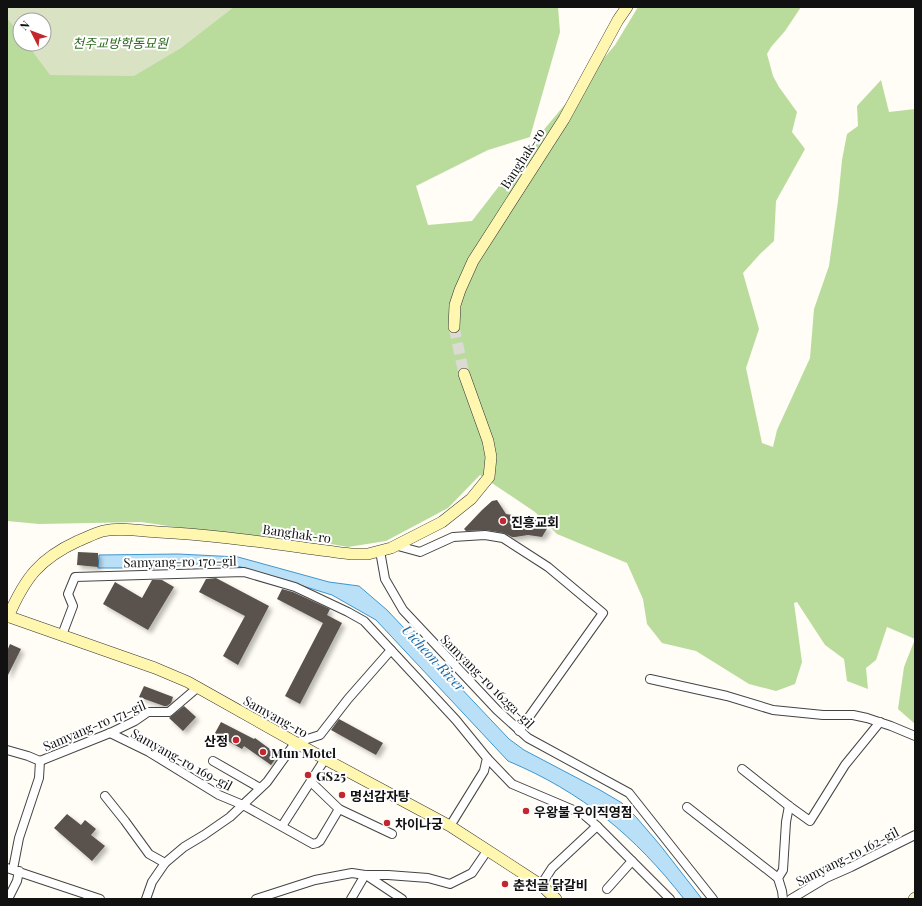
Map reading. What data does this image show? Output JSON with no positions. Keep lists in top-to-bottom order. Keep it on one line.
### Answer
{"streets":{"main road":["Banghak-ro","Samyang-ro"],"street":["Samyang-ro 170-gil","Samyang-ro 162ga-gil","Samyang-ro 171-gil","Samyang-ro 169-gil","Samyang-ro 162-gil"]},"crossings":[["Banghak-ro","Samyang-ro 162ga-gil"],["Banghak-ro","Samyang-ro"],["Samyang-ro 170-gil","Samyang-ro"],["Samyang-ro","Samyang-ro 171-gil"],["Samyang-ro","Samyang-ro 169-gil"],["Samyang-ro 171-gil","Samyang-ro 169-gil"]],"water":["Uicheon River"],"parks":["천주교방학동묘원"],"places":["진흥교회","산정","Mun Motel","GS25","명선감자탕","우왕불 우이직영점","차이나궁","춘천골 닭갈비"],"north":"top left"}
